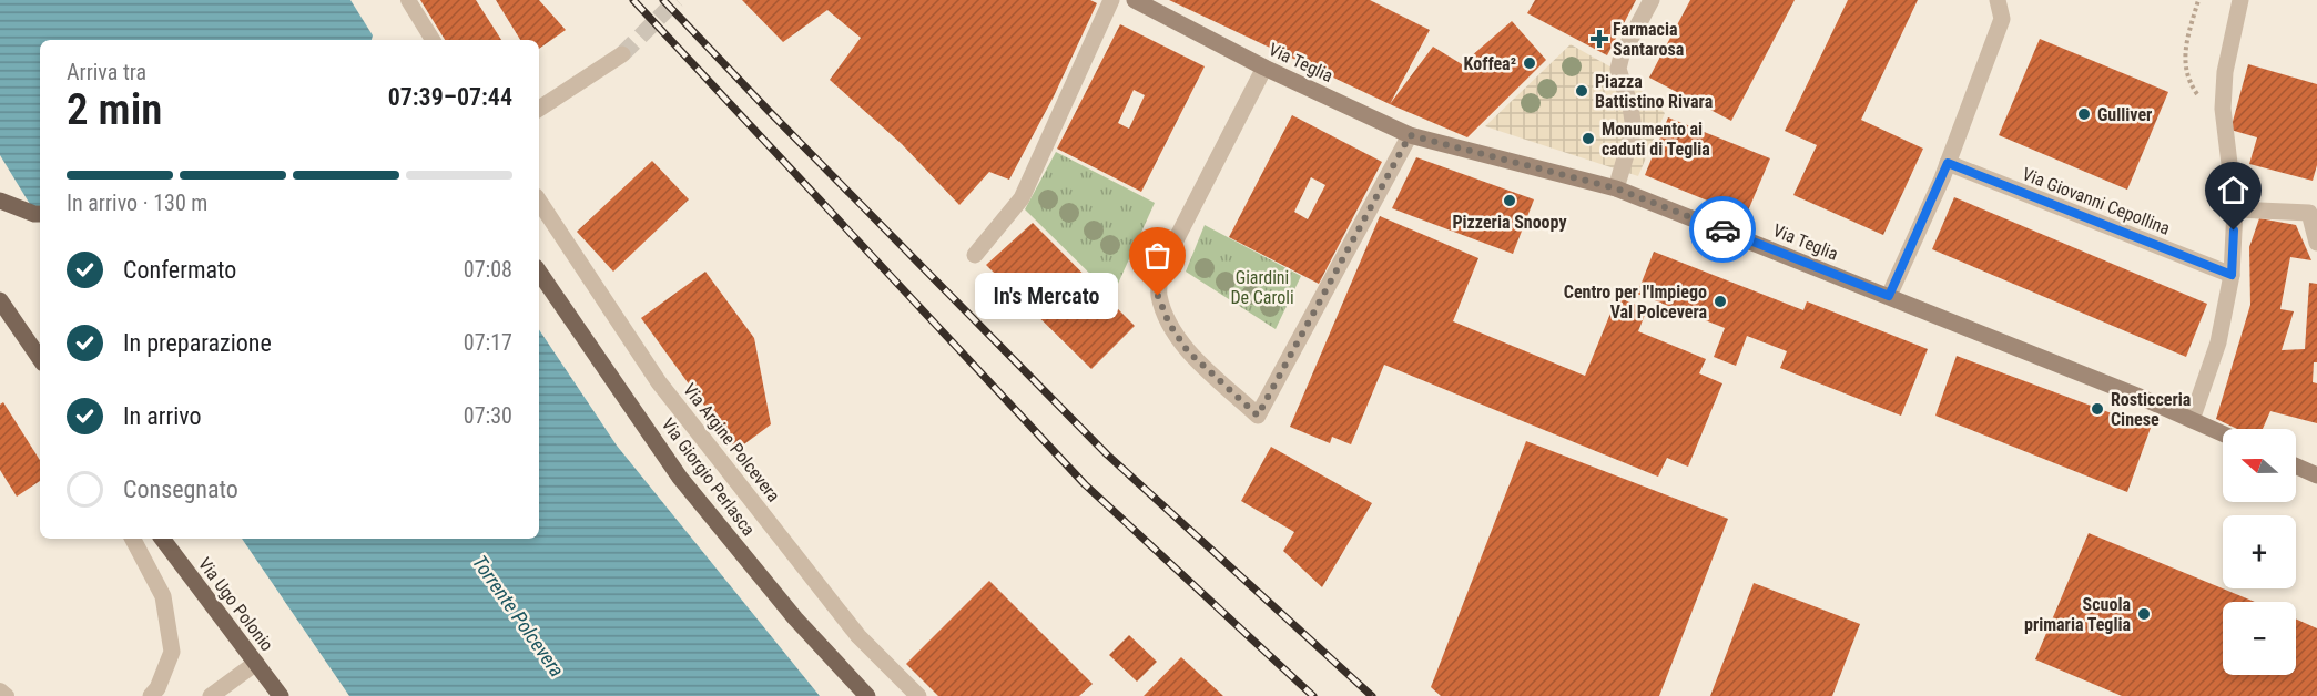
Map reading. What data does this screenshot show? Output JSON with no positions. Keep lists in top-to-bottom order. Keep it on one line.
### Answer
{"streets":{"main road":["Via Teglia","Via Giorgio Perlasca","Via Ugo Polonio"],"street":["Via Giovanni Cepollina","Via Argine Polcevera"]},"water":["Torrente Polcevera"],"parks":["Giardini De Caroli"],"places":{"health":["Farmacia Santarosa"],"other":["Koffea²","Piazza Battistino Rivara","Gulliver","Monumento ai caduti di Teglia","Pizzeria Snoopy","In's Mercato","Centro per l'Impiego Val Polcevera","Rosticceria Cinese","Scuola primaria Teglia"]},"north":"left","page":{"heading":["2 min","Arriva tra","07:39–07:44"],"bar":"In arrivo · 130 m","list":[["Confermato","07:08"],["In preparazione","07:17"],["In arrivo","07:30"],"Consegnato"],"bubble":"In's Mercato","map_buttons":["+","−"]}}
